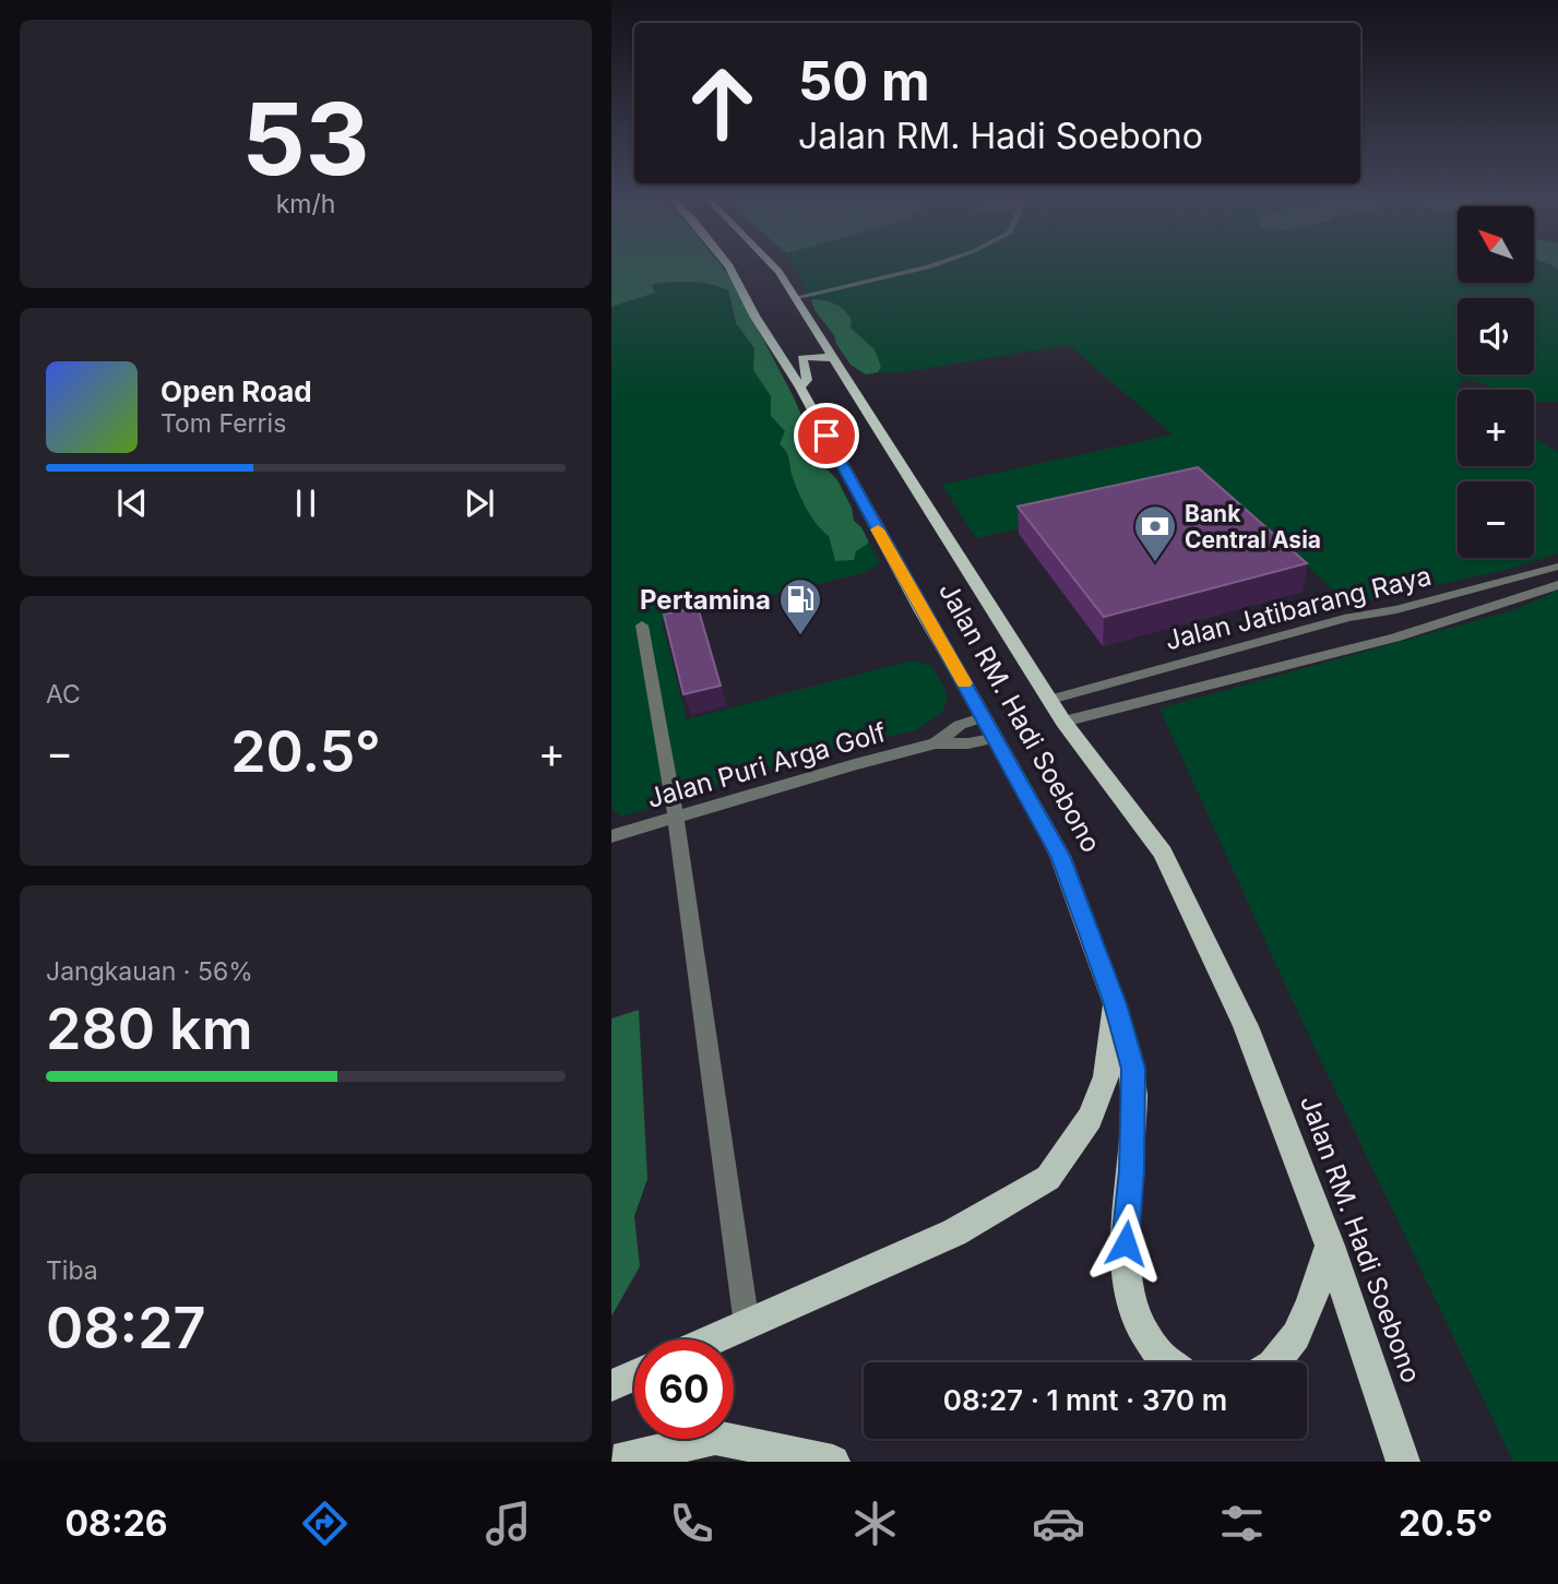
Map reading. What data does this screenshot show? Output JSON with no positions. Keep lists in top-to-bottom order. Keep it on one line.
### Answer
{"streets":{"main road":["Jalan RM. Hadi Soebono"],"street":["Jalan Jatibarang Raya","Jalan Puri Arga Golf"]},"crossings":[["Jalan Jatibarang Raya","Jalan RM. Hadi Soebono"],["Jalan RM. Hadi Soebono","Jalan Puri Arga Golf"]],"places":{"bank":["Bank Central Asia"],"fuel station":["Pertamina"]},"north":"top left","page":{"tile":[["53","km/h"],"AC",["Jangkauan · 56%","280 km"],["Tiba","08:27"]],"turn":["50 m","Jalan RM. Hadi Soebono"],"map_buttons":["+","−"],"song":["Open Road","Tom Ferris"],"heat":["−","20.5°","+"],"limit":"60","trip":"08:27 · 1 mnt · 370 m","tabs":["08:26","20.5°"]}}
